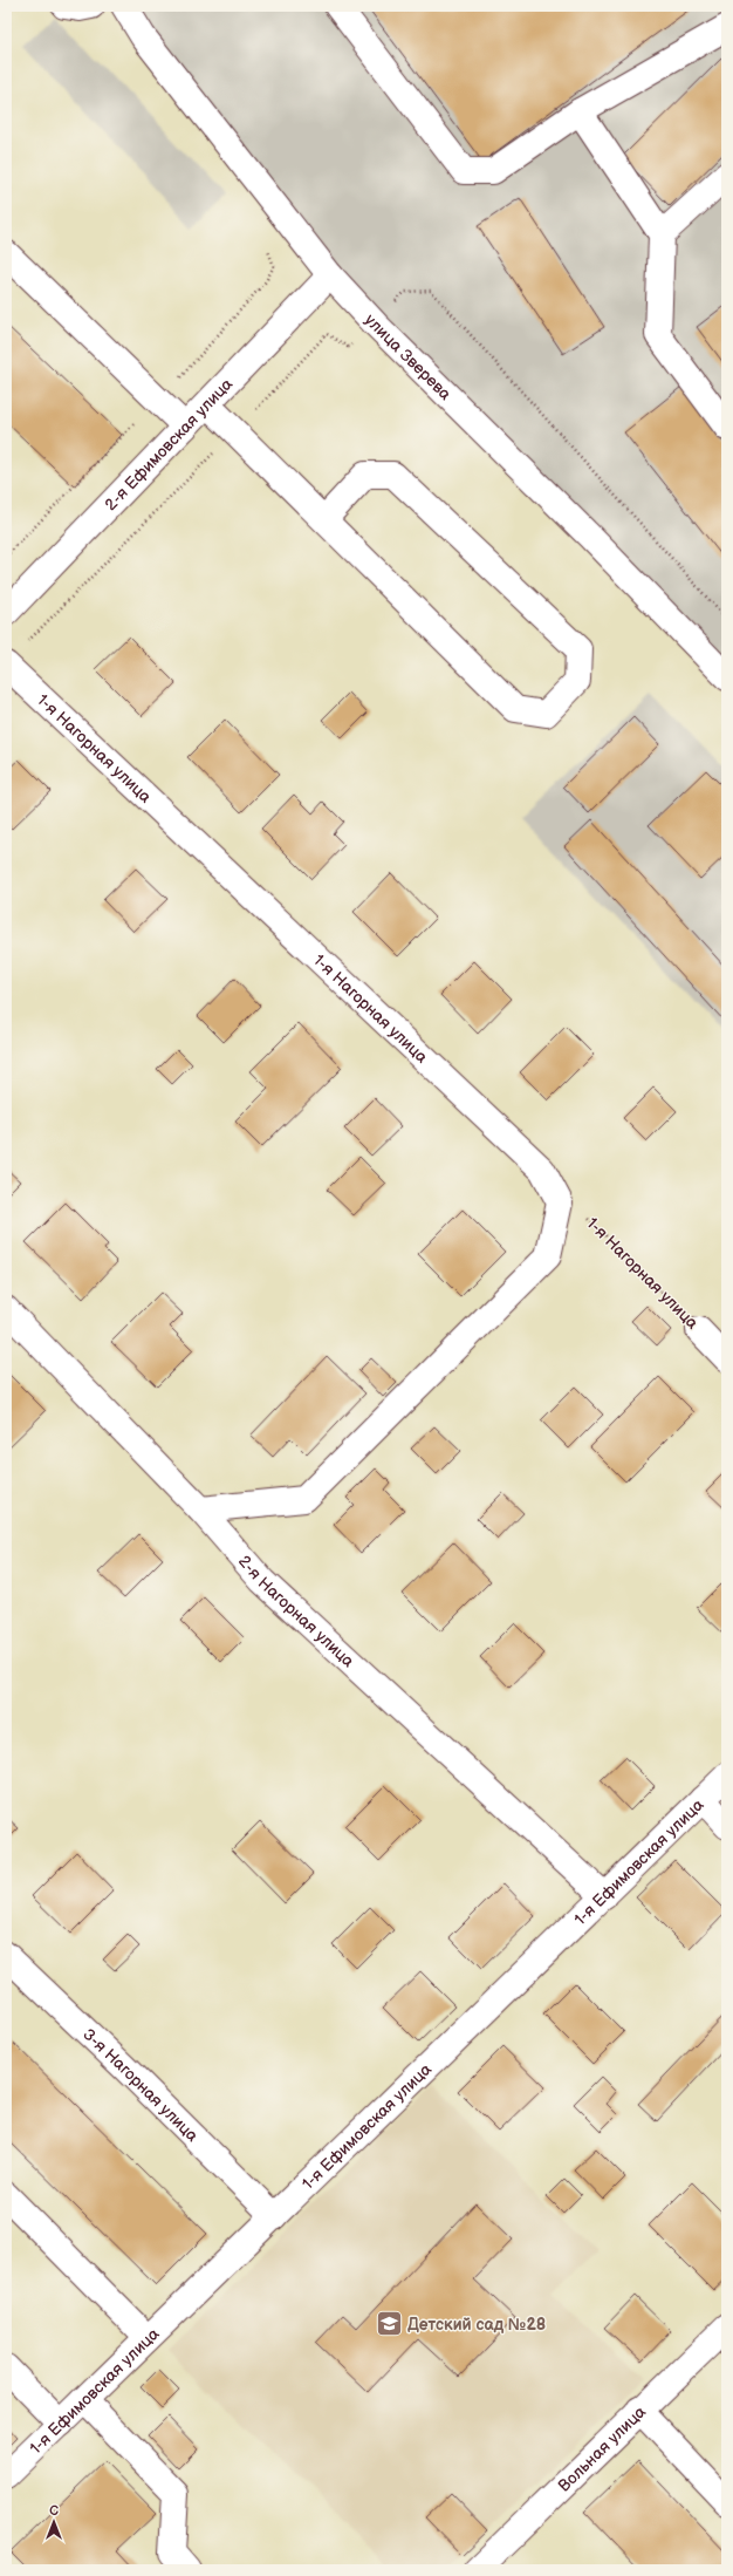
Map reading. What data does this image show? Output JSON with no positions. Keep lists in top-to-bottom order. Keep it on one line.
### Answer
{"streets":{"street":["улица Зверева","2-я Ефимовская улица","1-я Нагорная улица","2-я Нагорная улица","1-я Ефимовская улица","3-я Нагорная улица","Вольная улица"]},"crossings":[["улица Зверева","2-я Ефимовская улица"],["1-я Нагорная улица","2-я Нагорная улица"],["2-я Нагорная улица","1-я Ефимовская улица"],["1-я Ефимовская улица","3-я Нагорная улица"]],"places":{"school or university":["Детский сад №28"]},"north":"top"}
